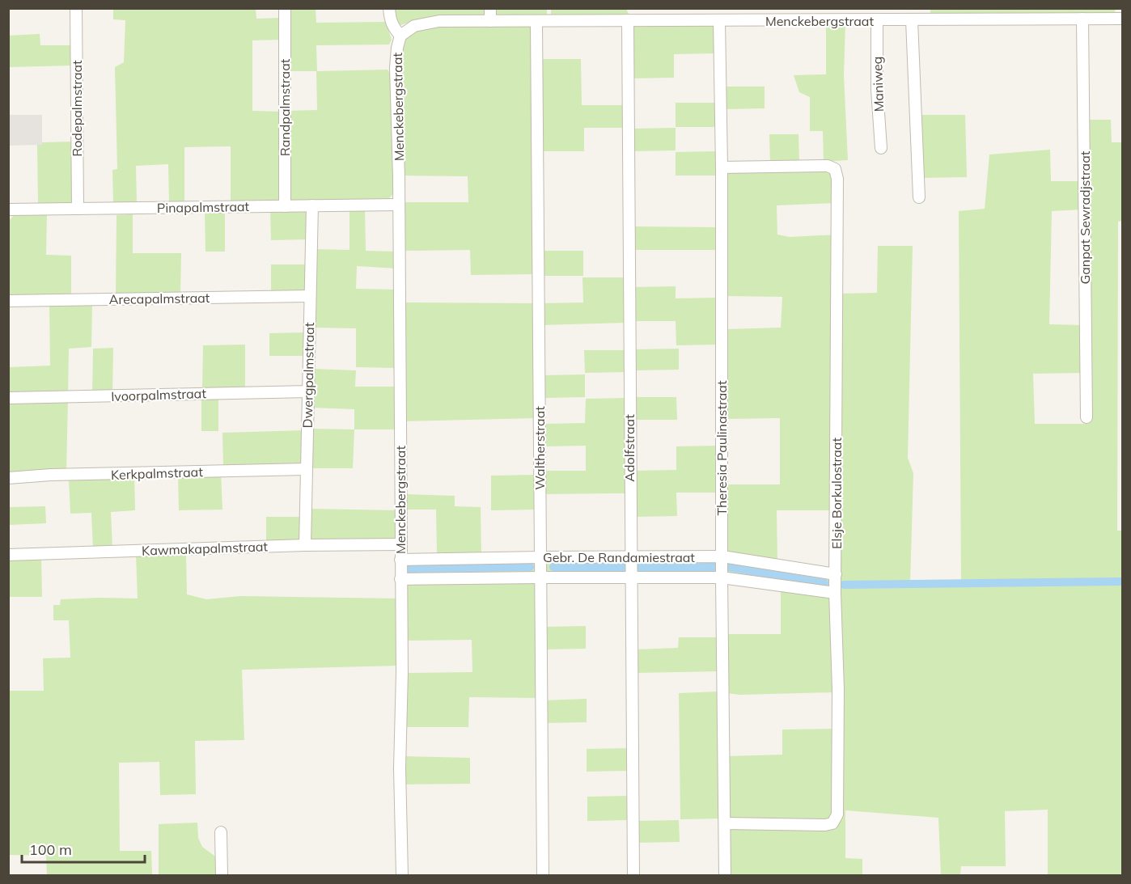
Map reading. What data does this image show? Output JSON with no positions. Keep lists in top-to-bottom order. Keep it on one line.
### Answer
{"streets":{"street":["Menckebergstraat","Maniweg","Randpalmstraat","Rodepalmstraat","Pinapalmstraat","Ganpat Sewradjstraat","Arecapalmstraat","Dwergpalmstraat","Ivoorpalmstraat","Waltherstraat","Adolfstraat","Theresia Paulinastraat","Kerkpalmstraat","Elsje Borkulostraat","Kawmakapalmstraat","Gebr. De Randamiestraat"]},"crossings":[["Menckebergstraat","Maniweg"],["Menckebergstraat","Pinapalmstraat"],["Menckebergstraat","Ganpat Sewradjstraat"],["Menckebergstraat","Waltherstraat"],["Menckebergstraat","Adolfstraat"],["Menckebergstraat","Theresia Paulinastraat"],["Menckebergstraat","Kawmakapalmstraat"],["Menckebergstraat","Gebr. De Randamiestraat"],["Randpalmstraat","Pinapalmstraat"],["Rodepalmstraat","Pinapalmstraat"],["Pinapalmstraat","Dwergpalmstraat"],["Arecapalmstraat","Dwergpalmstraat"],["Dwergpalmstraat","Ivoorpalmstraat"],["Dwergpalmstraat","Kerkpalmstraat"],["Dwergpalmstraat","Kawmakapalmstraat"],["Waltherstraat","Gebr. De Randamiestraat"],["Adolfstraat","Gebr. De Randamiestraat"],["Theresia Paulinastraat","Elsje Borkulostraat"],["Theresia Paulinastraat","Gebr. De Randamiestraat"],["Elsje Borkulostraat","Gebr. De Randamiestraat"]],"scale_bar":"100 m"}
